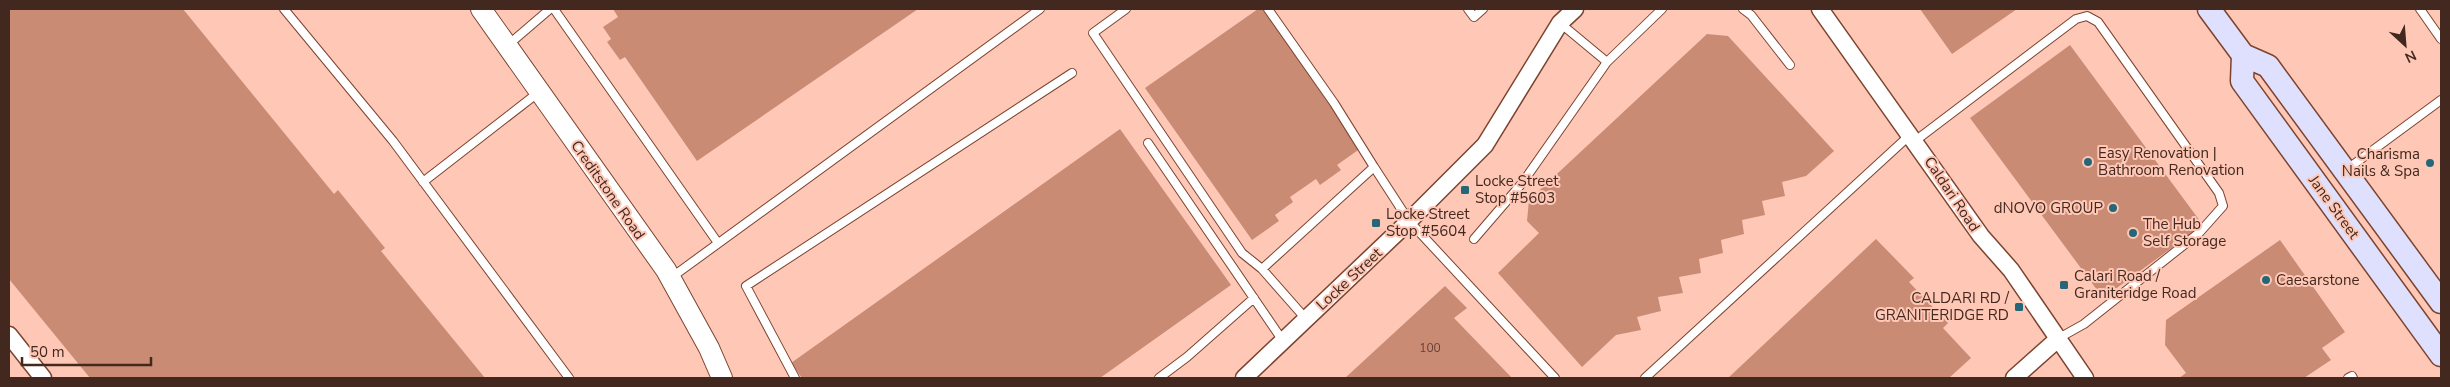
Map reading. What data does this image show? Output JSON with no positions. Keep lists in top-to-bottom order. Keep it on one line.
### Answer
{"streets":{"main road":["Jane Street"],"street":["Creditstone Road","Caldari Road","Locke Street"]},"places":{"other":["Easy Renovation | Bathroom Renovation","Charisma Nails & Spa","dNOVO GROUP","The Hub Self Storage","Caesarstone"],"transit":["Locke Street Stop #5603","Locke Street Stop #5604","Calari Road / Graniteridge Road","CALDARI RD / GRANITERIDGE RD"]},"house_numbers":["100"],"scale_bar":"50 m","north":"bottom right"}
